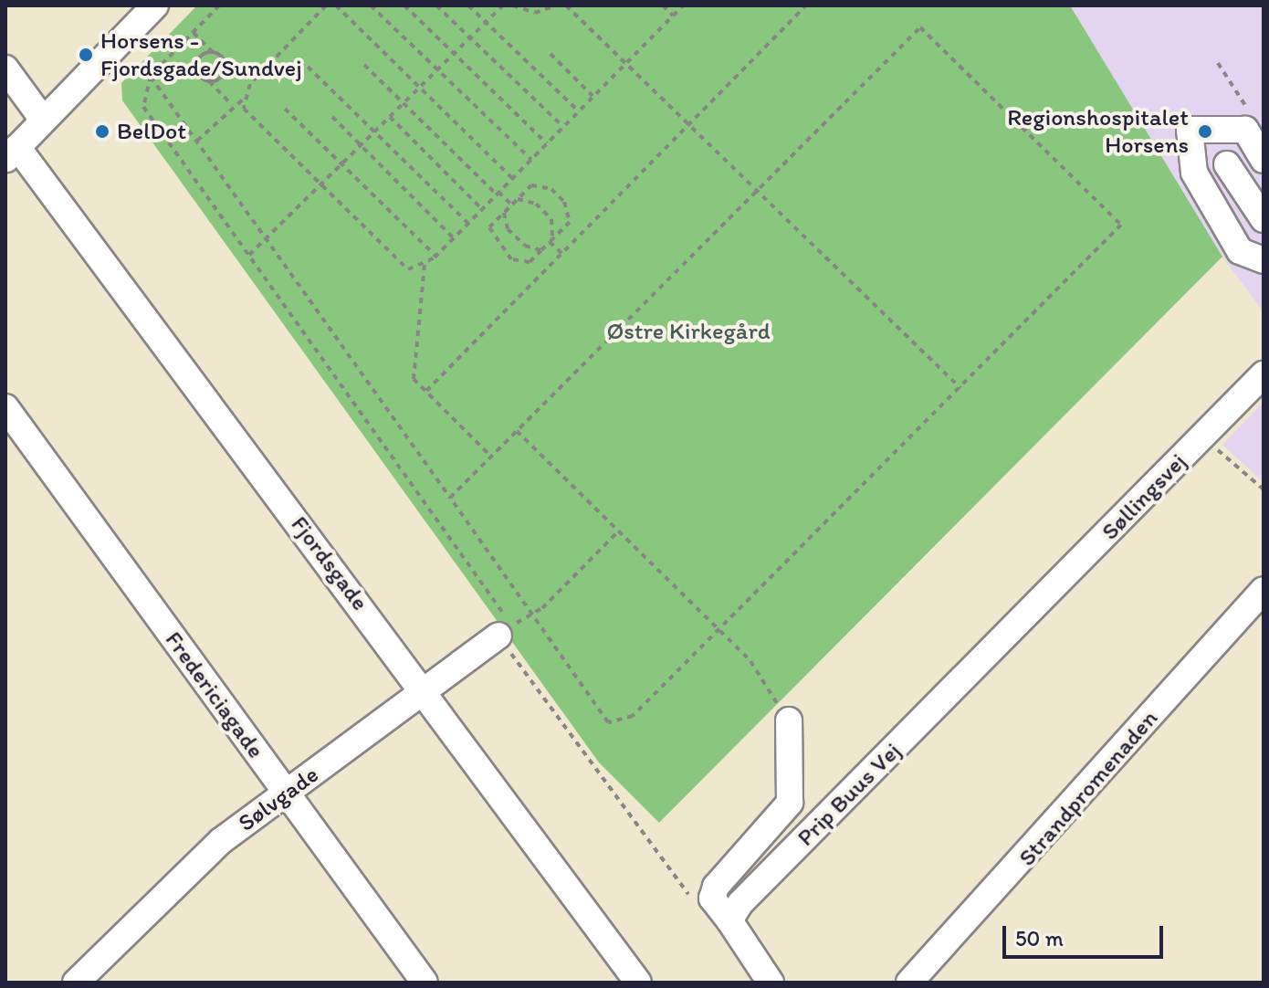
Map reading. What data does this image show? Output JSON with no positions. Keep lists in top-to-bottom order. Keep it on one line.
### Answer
{"streets":{"street":["Søllingsvej","Fjordsgade","Fredericiagade","Strandpromenaden","Prip Buus Vej","Sølvgade"]},"crossings":[["Søllingsvej","Prip Buus Vej"],["Fjordsgade","Sølvgade"],["Fredericiagade","Sølvgade"]],"parks":["Østre Kirkegård"],"places":["Horsens - Fjordsgade/Sundvej","BelDot","Regionshospitalet Horsens"],"scale_bar":"50 m"}
